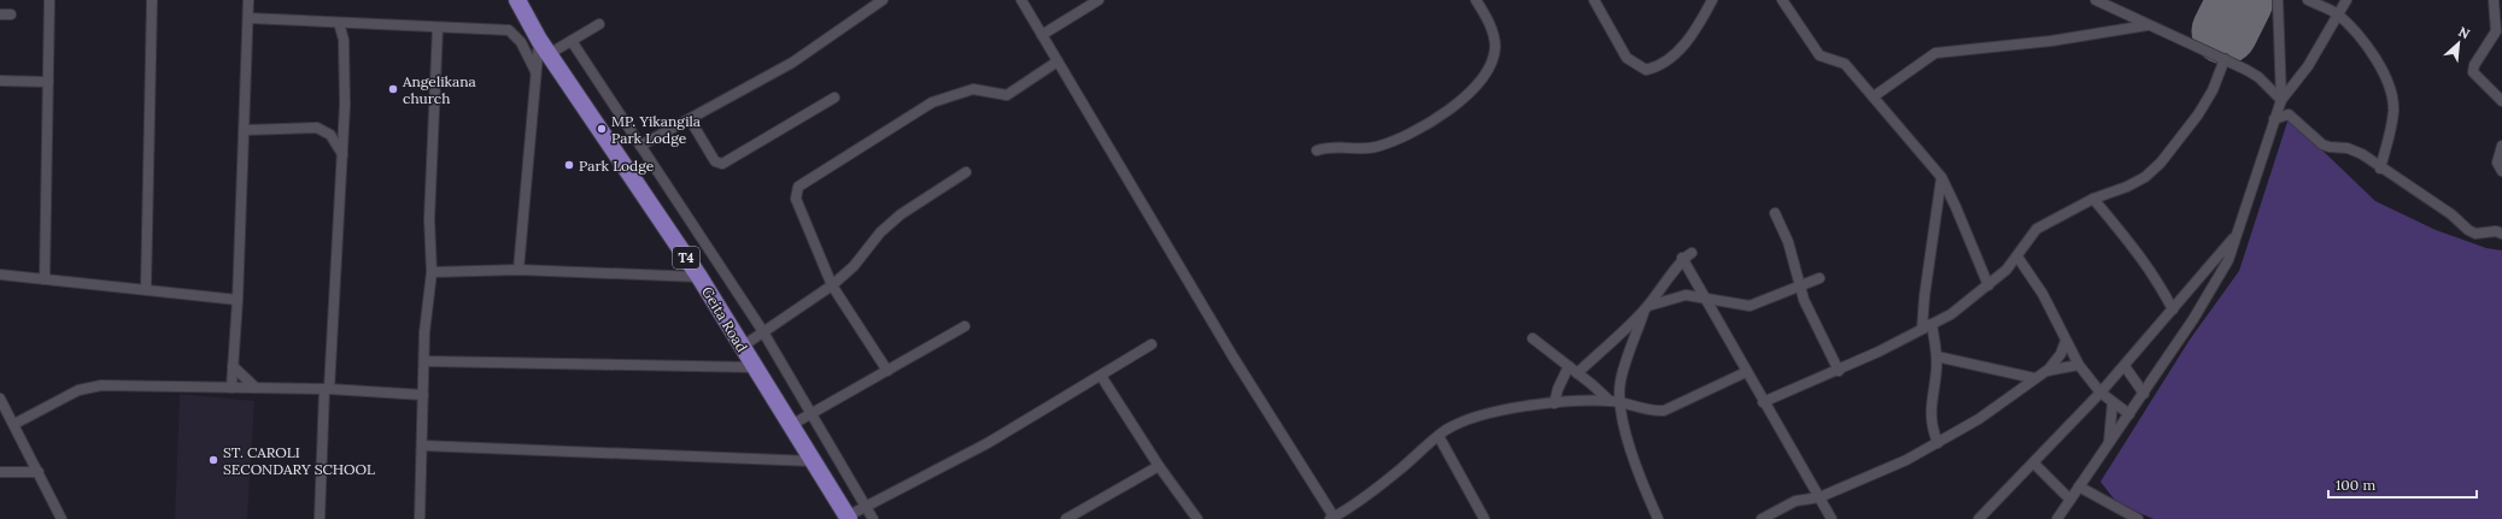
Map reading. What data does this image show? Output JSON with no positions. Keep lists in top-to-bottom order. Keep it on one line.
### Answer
{"streets":{"highway":["T4","Geita Road"]},"places":["Angelikana church","MP. Yikangila Park Lodge","Park Lodge","ST. CAROLI SECONDARY SCHOOL"],"scale_bar":"100 m","north":"top right"}
